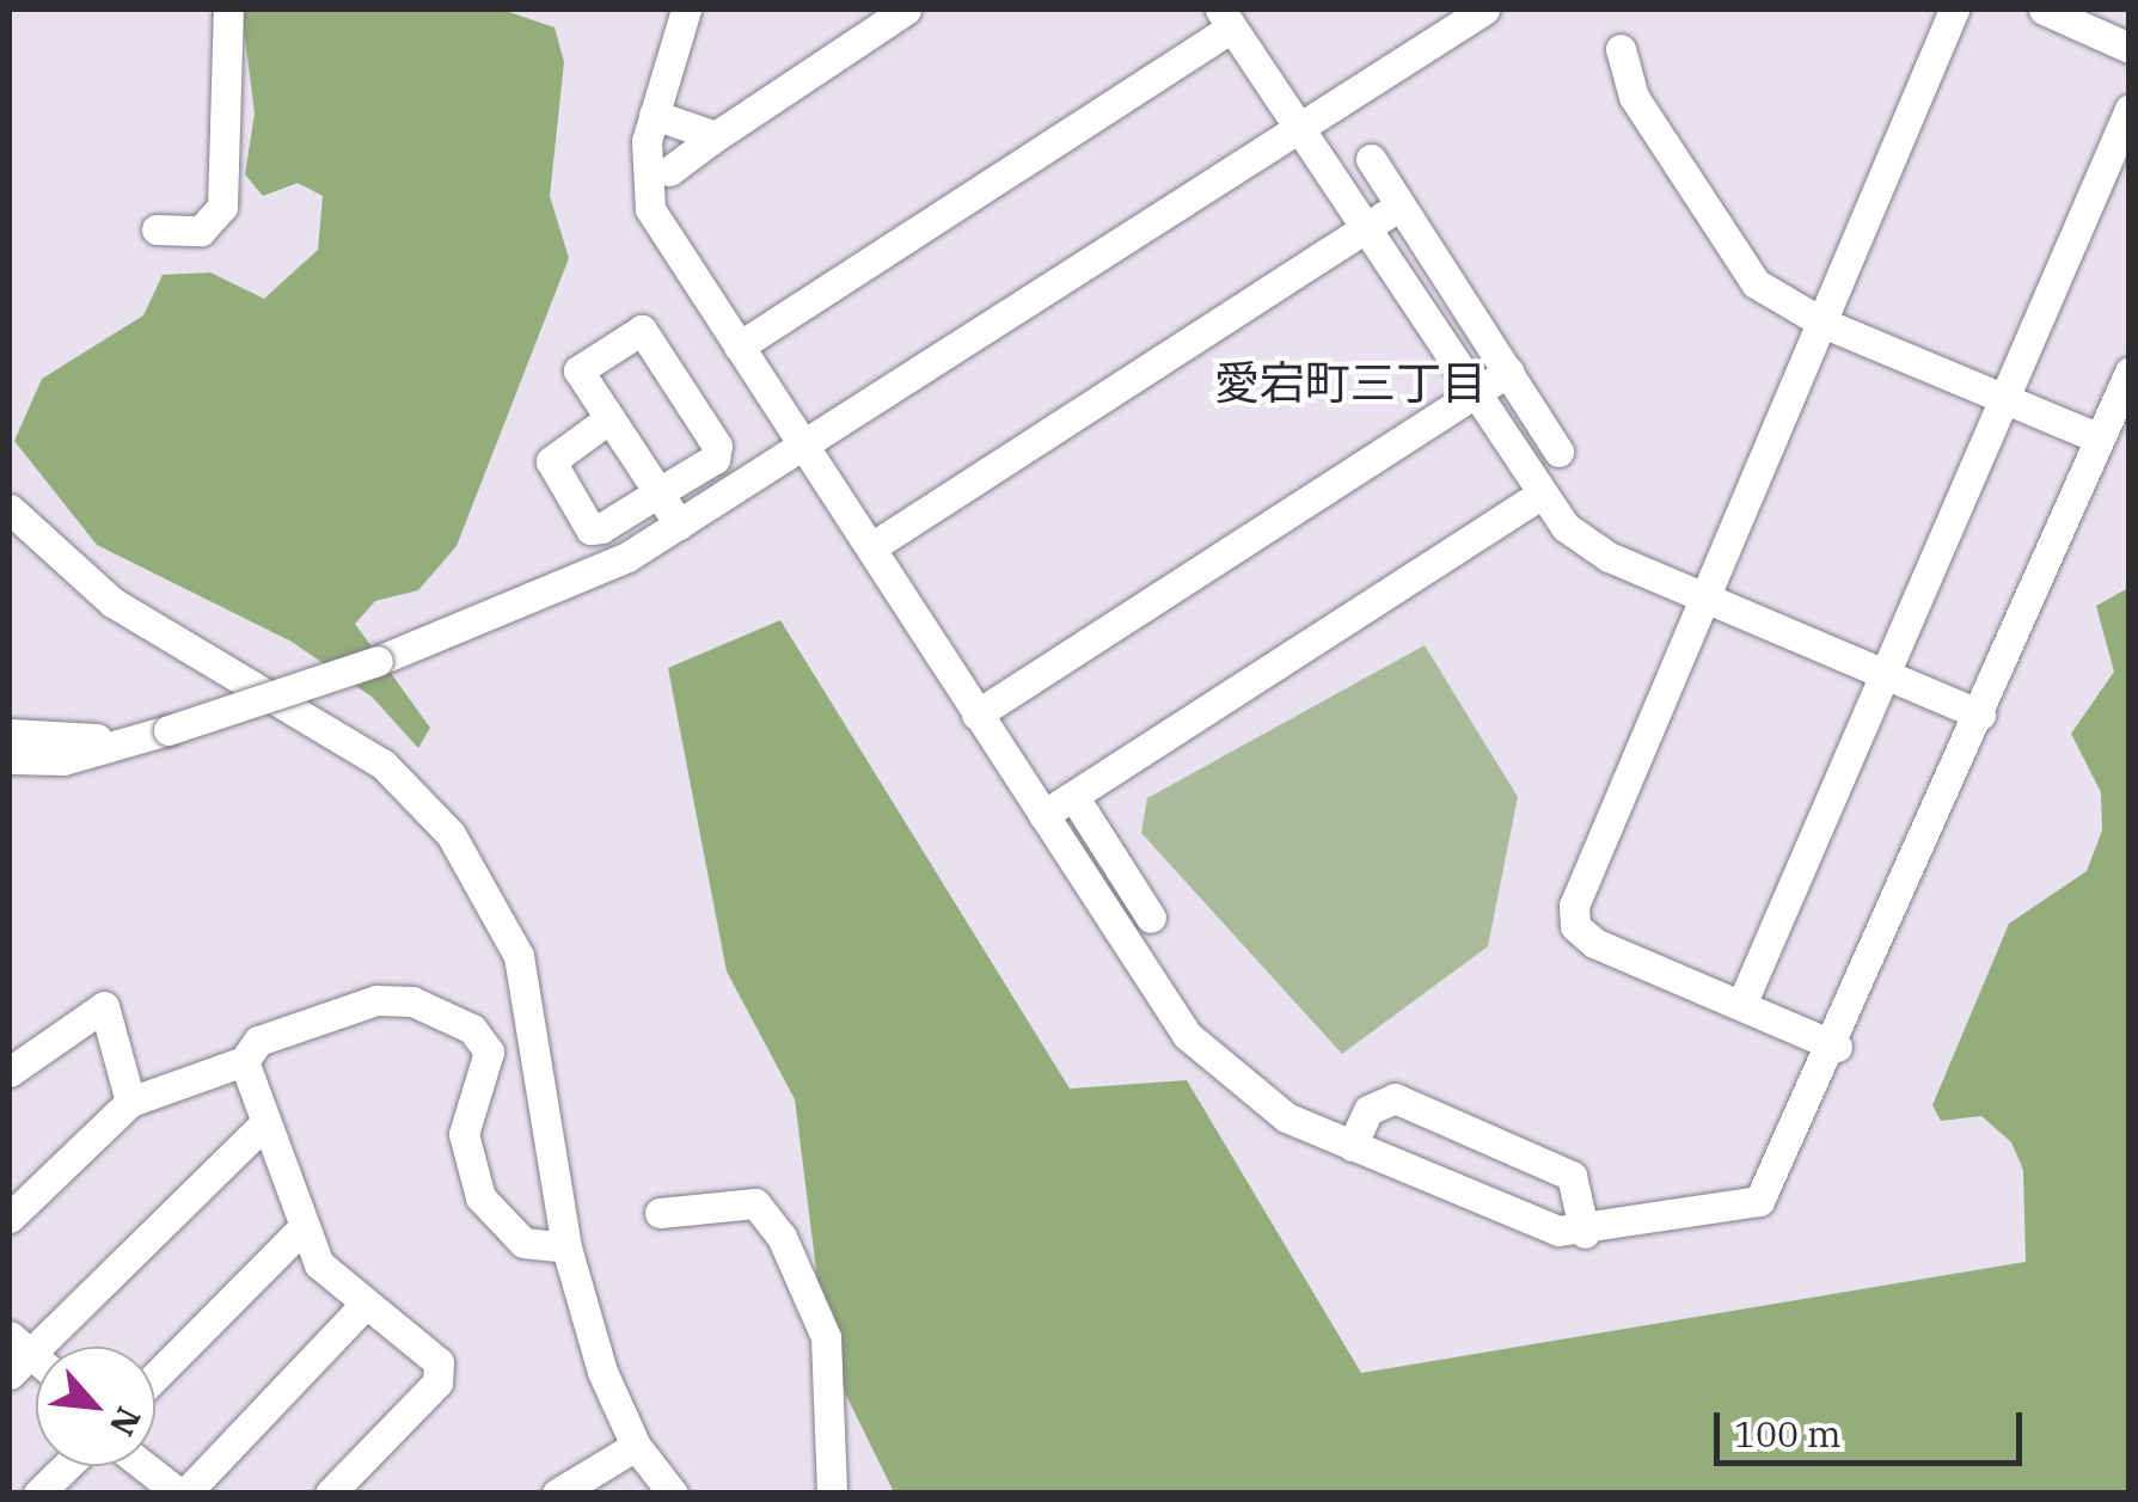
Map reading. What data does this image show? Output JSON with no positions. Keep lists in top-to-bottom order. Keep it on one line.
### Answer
{"districts":["愛宕町三丁目"],"scale_bar":"100 m","north":"bottom right"}
